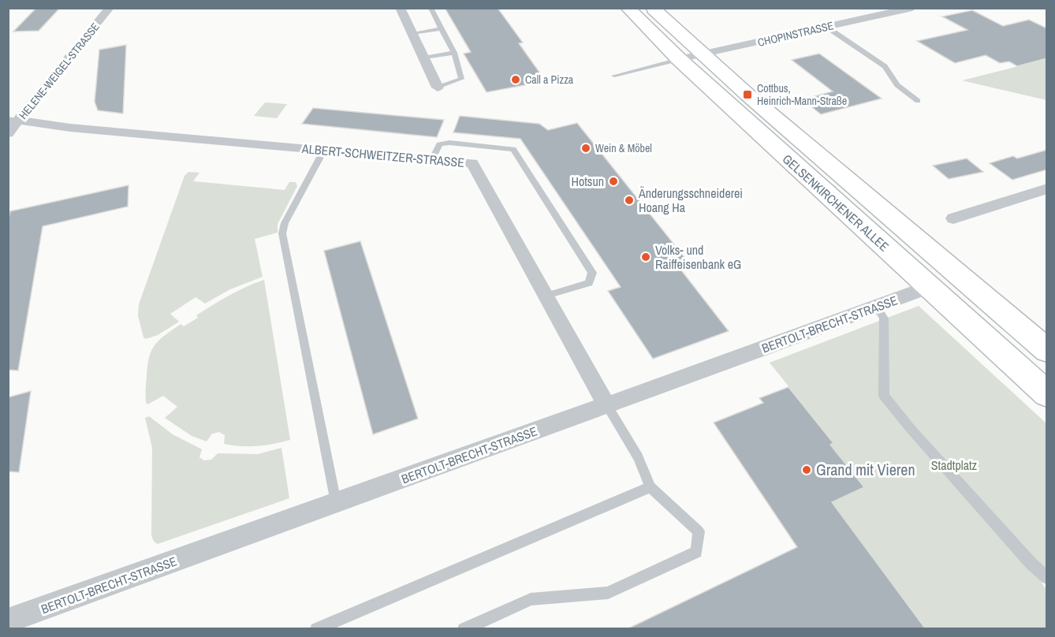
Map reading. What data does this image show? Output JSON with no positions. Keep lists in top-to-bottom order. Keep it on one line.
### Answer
{"streets":{"main road":["GELSENKIRCHENER ALLEE"],"street":["CHOPINSTRASSE","HELENE-WEIGEL-STRASSE","ALBERT-SCHWEITZER-STRASSE","BERTOLT-BRECHT-STRASSE"]},"crossings":[["CHOPINSTRASSE","GELSENKIRCHENER ALLEE"],["HELENE-WEIGEL-STRASSE","ALBERT-SCHWEITZER-STRASSE"],["ALBERT-SCHWEITZER-STRASSE","BERTOLT-BRECHT-STRASSE"],["GELSENKIRCHENER ALLEE","BERTOLT-BRECHT-STRASSE"]],"parks":["Stadtplatz"],"places":{"other":["Call a Pizza","Wein & Möbel","Hotsun","Änderungsschneiderei Hoang Ha","Volks- und Raiffeisenbank eG","Grand mit Vieren"],"transit":["Cottbus, Heinrich-Mann-Straße"]}}
